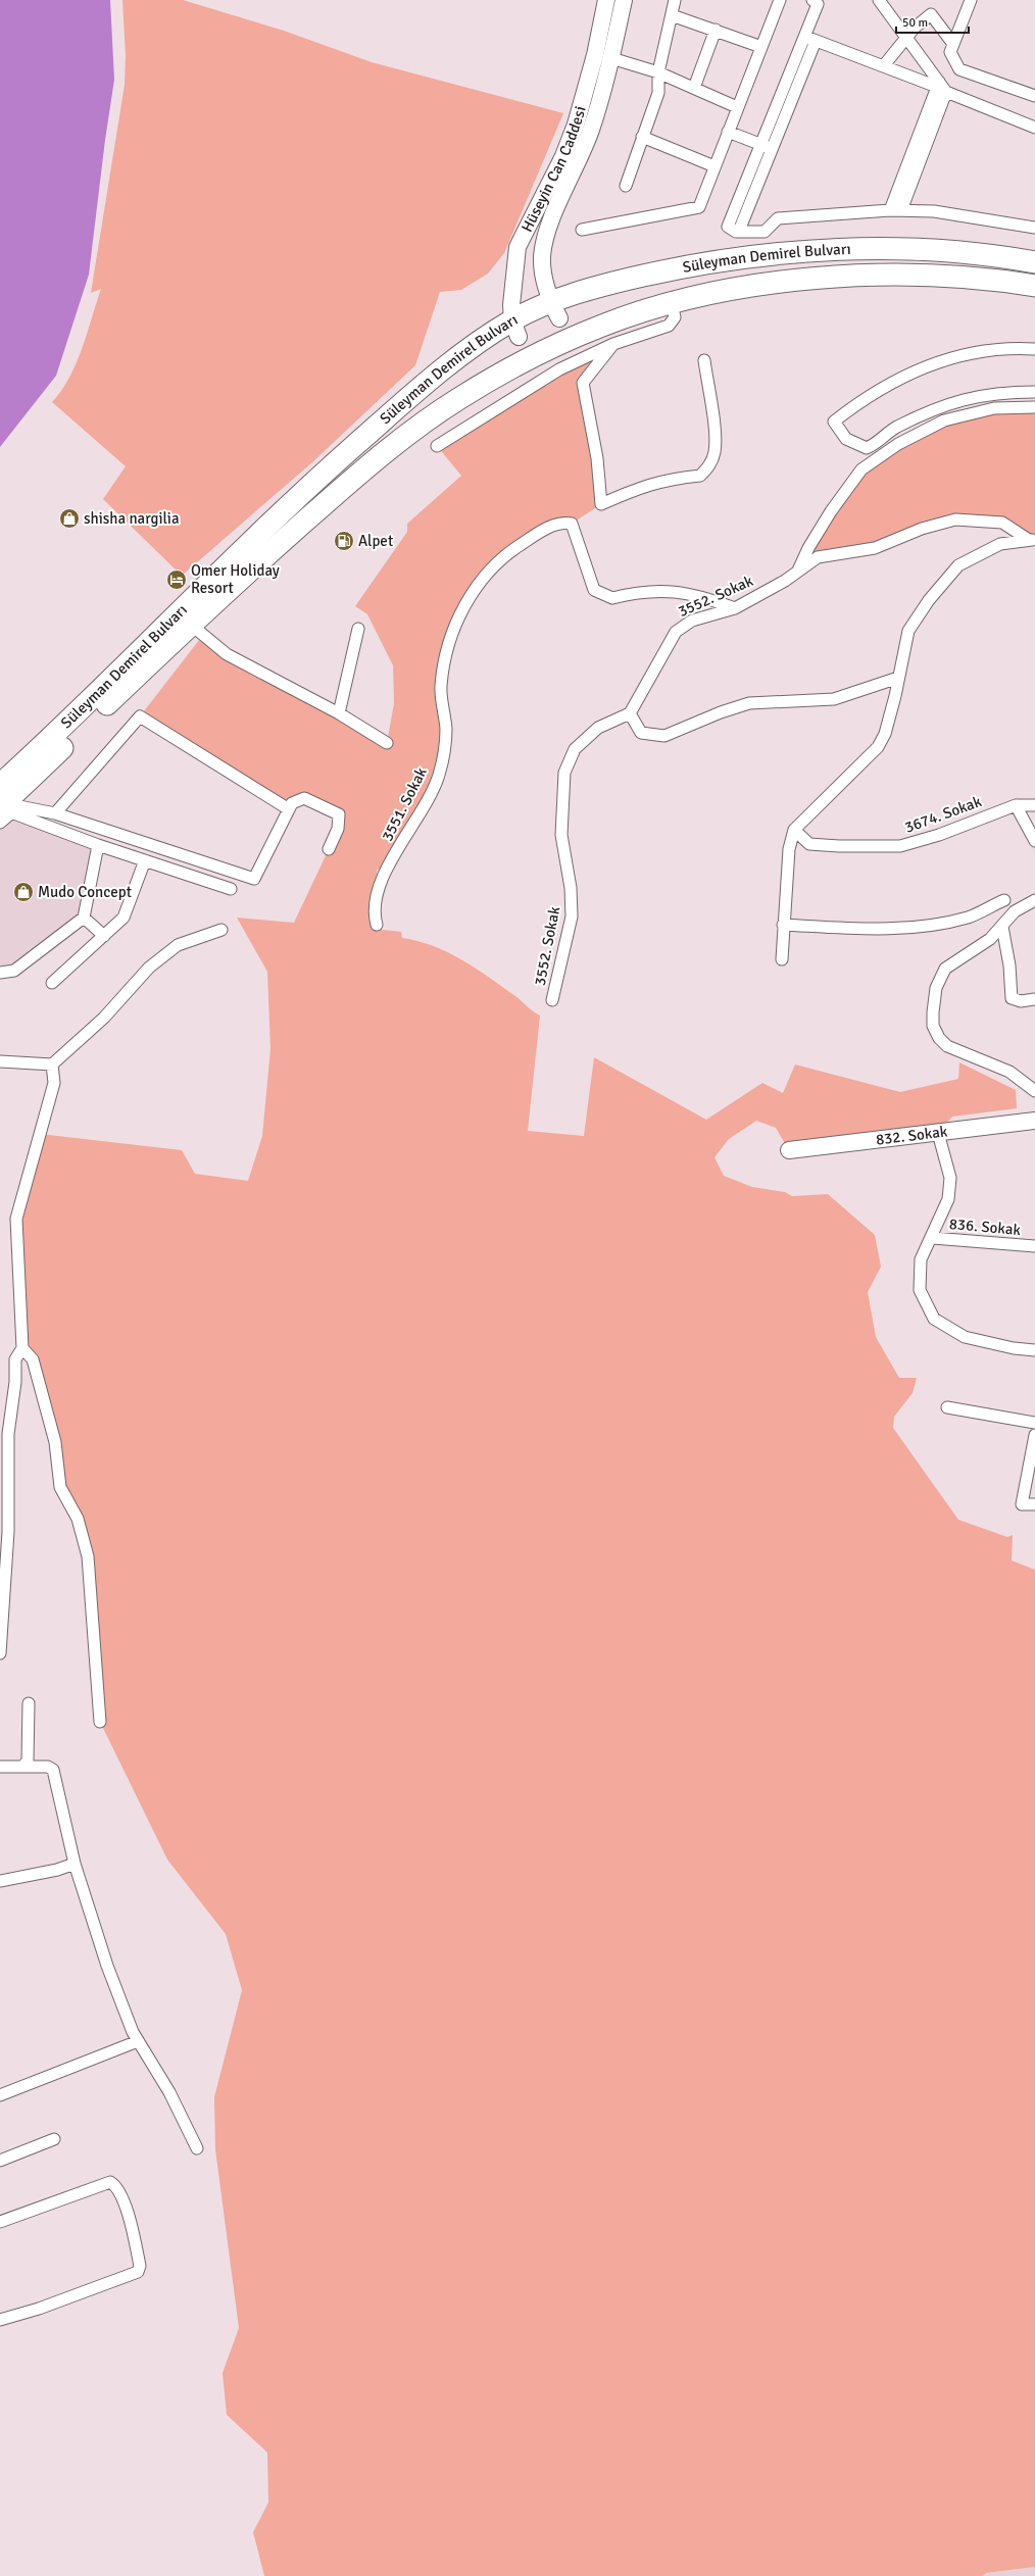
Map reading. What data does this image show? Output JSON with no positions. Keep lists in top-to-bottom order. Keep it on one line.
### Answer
{"streets":{"highway":["Süleyman Demirel Bulvarı"],"main road":["Hüseyin Can Caddesi","832. Sokak"],"street":["3552. Sokak","3551. Sokak","3674. Sokak","836. Sokak"]},"crossings":[["Hüseyin Can Caddesi","Süleyman Demirel Bulvarı"],["3552. Sokak","3551. Sokak"]],"places":{"shop":["shisha nargilia","Mudo Concept"],"fuel station":["Alpet"],"hotel":["Omer Holiday Resort"]},"scale_bar":"50 m"}
